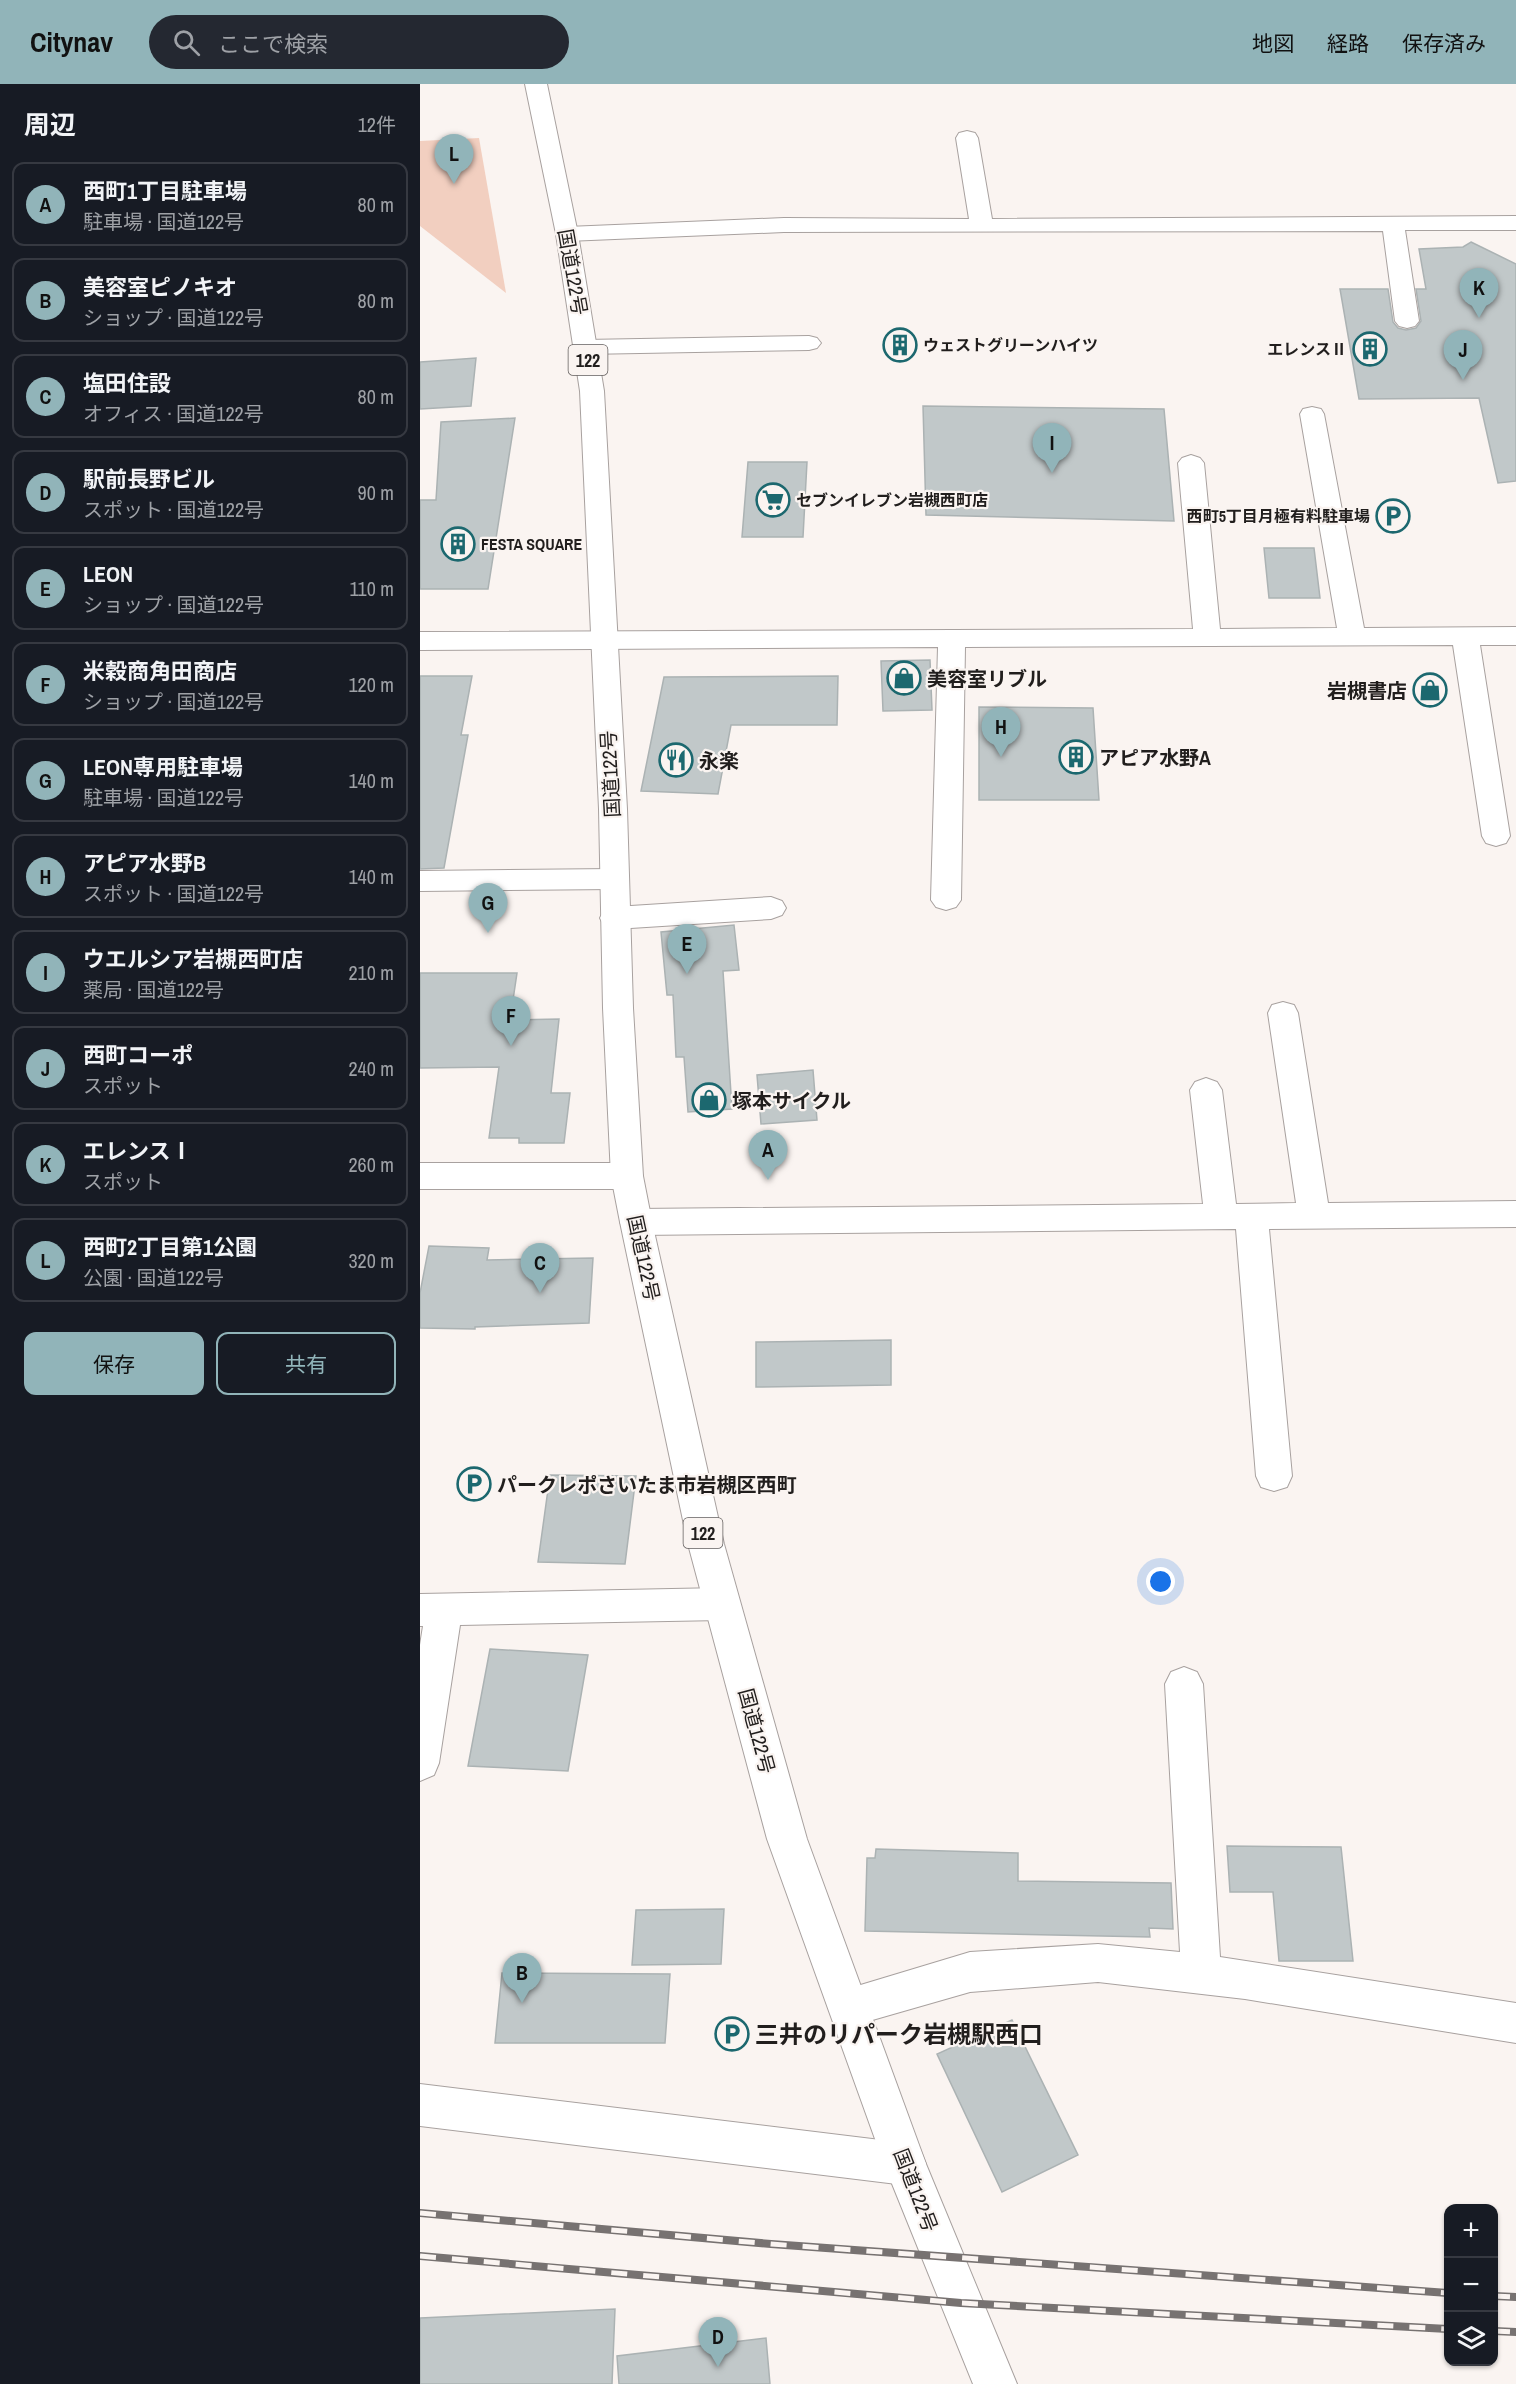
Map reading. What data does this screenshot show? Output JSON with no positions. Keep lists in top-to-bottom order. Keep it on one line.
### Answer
{"streets":{"main road":["国道122号","122"]},"places":{"building":["ウェストグリーンハイツ","エレンスⅡ","FESTA SQUARE","アピア水野A"],"supermarket":["セブンイレブン岩槻西町店"],"parking":["西町5丁目月極有料駐車場","パークレポさいたま市岩槻区西町","三井のリパーク岩槻駅西口"],"shop":["美容室リブル","岩槻書店","塚本サイクル"],"restaurant":["永楽"]},"page":{"header":"Citynav","search":"ここで検索","nav":["地図","経路","保存済み"],"heading":["周辺","12件"],"pins":["L","K","J","I","H","G","E","F","A","C","B","D"],"list":[{"mark":"A","name":"西町1丁目駐車場","note":"駐車場 · 国道122号","value":"80 m"},{"mark":"B","name":"美容室ピノキオ","note":"ショップ · 国道122号","value":"80 m"},{"mark":"C","name":"塩田住設","note":"オフィス · 国道122号","value":"80 m"},{"mark":"D","name":"駅前長野ビル","note":"スポット · 国道122号","value":"90 m"},{"mark":"E","name":"LEON","note":"ショップ · 国道122号","value":"110 m"},{"mark":"F","name":"米穀商角田商店","note":"ショップ · 国道122号","value":"120 m"},{"mark":"G","name":"LEON専用駐車場","note":"駐車場 · 国道122号","value":"140 m"},{"mark":"H","name":"アピア水野B","note":"スポット · 国道122号","value":"140 m"},{"mark":"I","name":"ウエルシア岩槻西町店","note":"薬局 · 国道122号","value":"210 m"},{"mark":"J","name":"西町コーポ","note":"スポット","value":"240 m"},{"mark":"K","name":"エレンスⅠ","note":"スポット","value":"260 m"},{"mark":"L","name":"西町2丁目第1公園","note":"公園 · 国道122号","value":"320 m"}],"buttons":["保存","共有"],"map_buttons":["+","−"]}}
